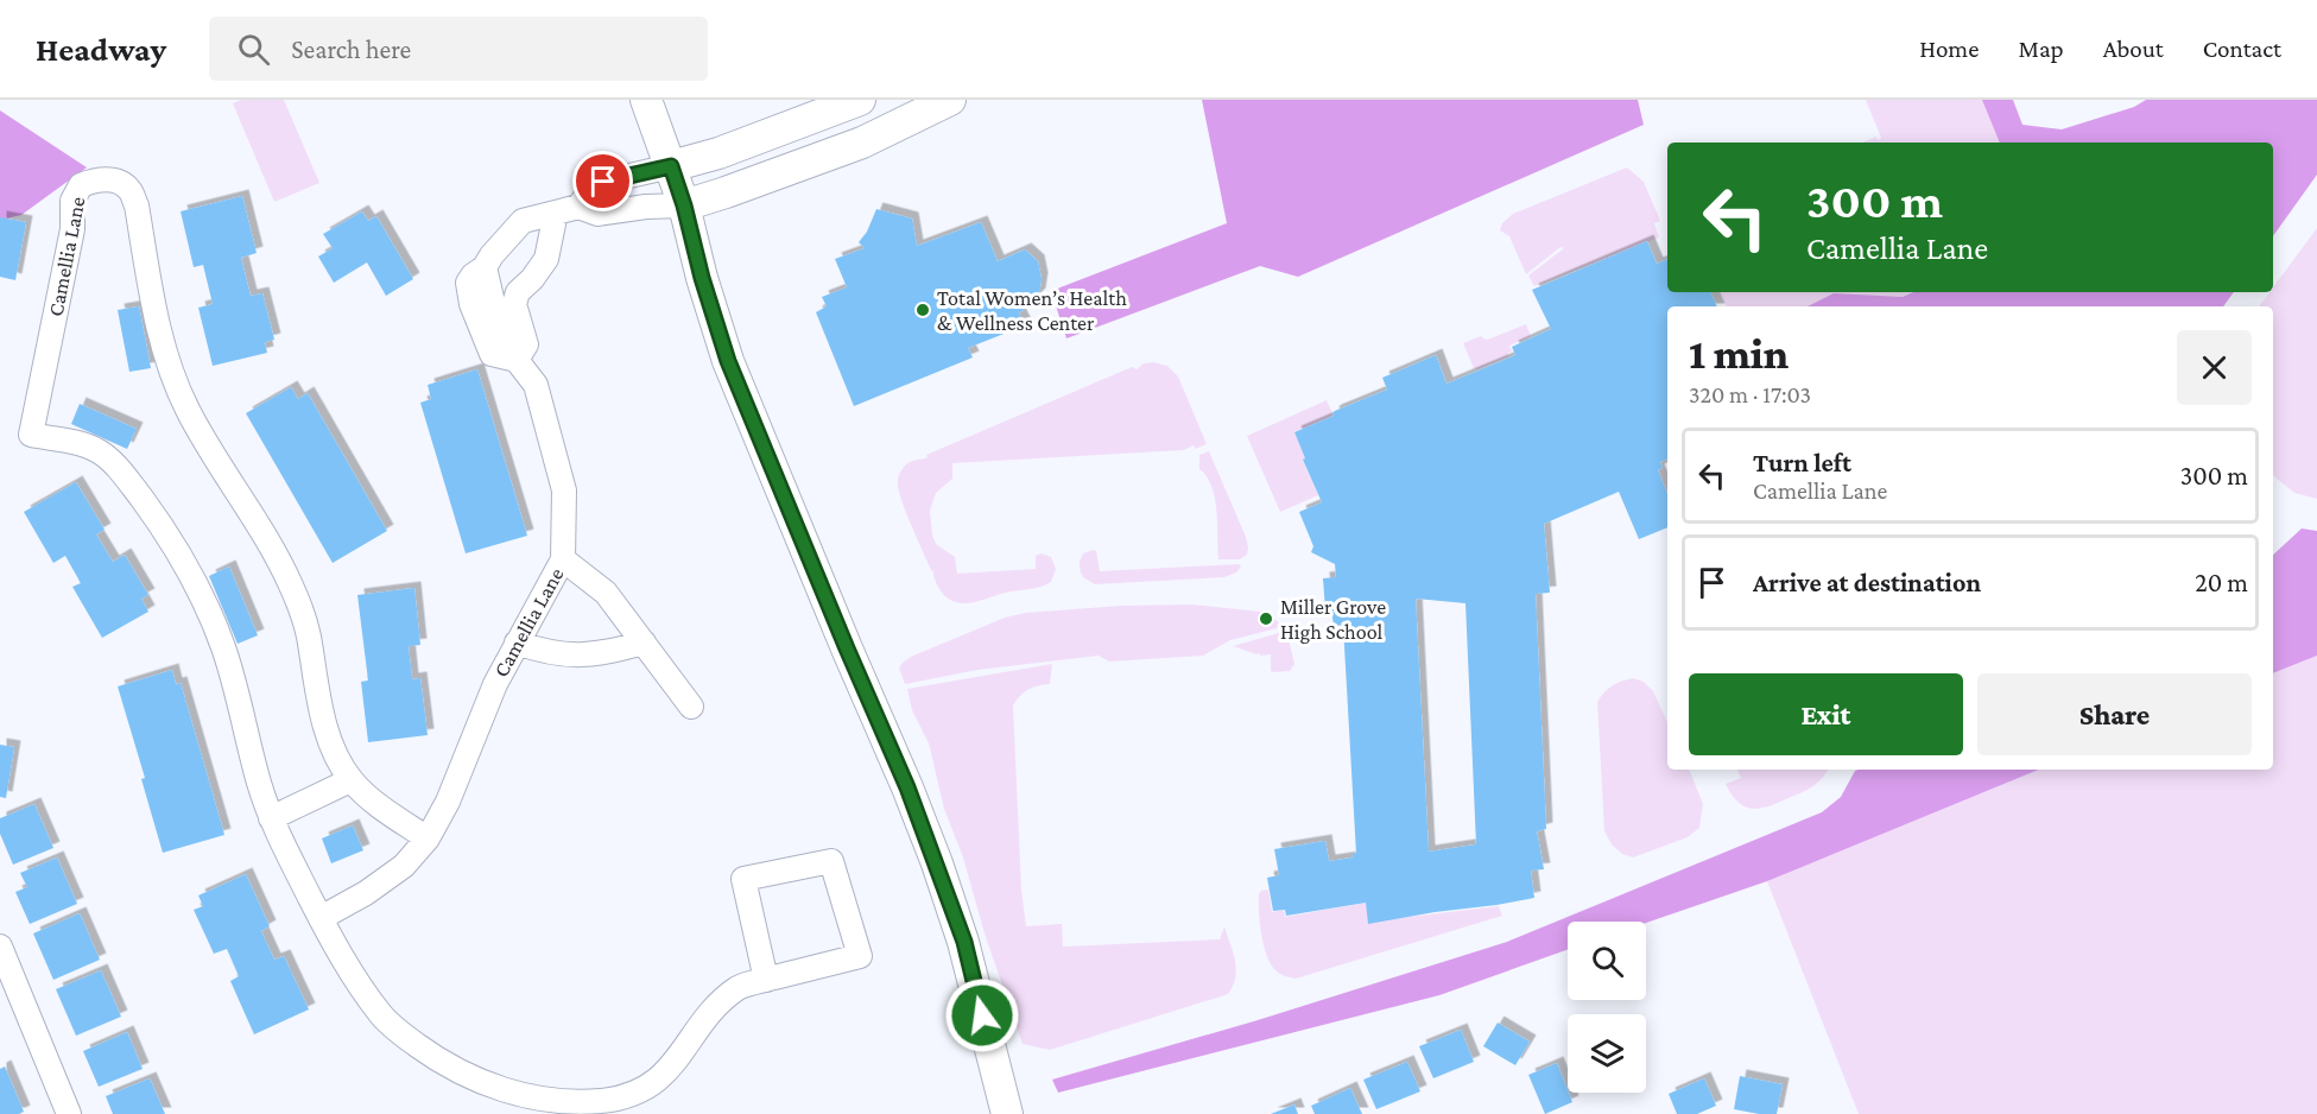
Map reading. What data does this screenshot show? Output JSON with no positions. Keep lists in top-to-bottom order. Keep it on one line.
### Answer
{"streets":{"street":["Camellia Lane"]},"places":["Total Women’s Health & Wellness Center","Miller Grove High School"],"page":{"header":"Headway","search":"Search here","nav":["Home","Map","About","Contact"],"turn":["300 m","Camellia Lane"],"heading":["1 min","320 m · 17:03"],"list":[{"name":"Turn left","note":"Camellia Lane","value":"300 m"},{"name":"Arrive at destination","value":"20 m"}],"buttons":["Exit","Share"]}}
